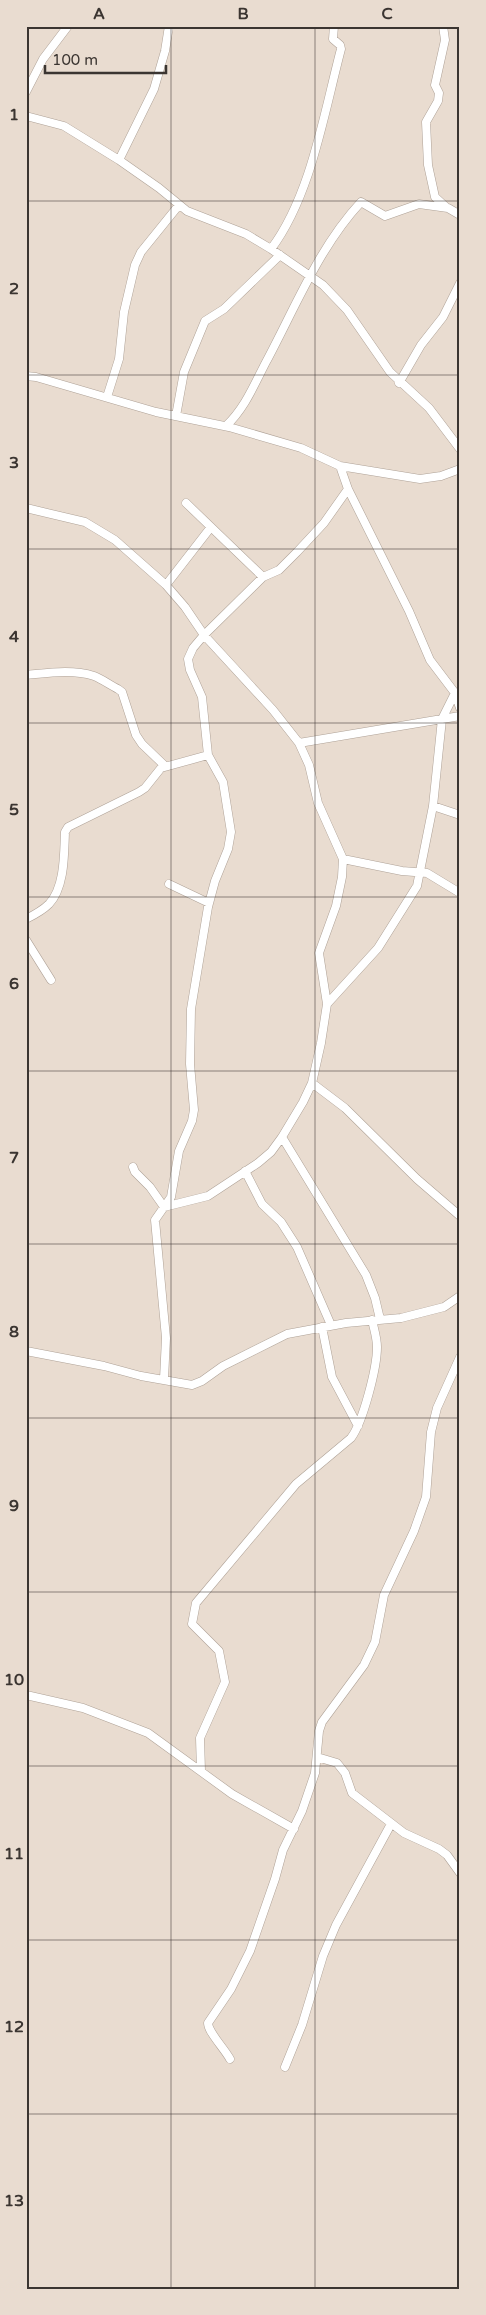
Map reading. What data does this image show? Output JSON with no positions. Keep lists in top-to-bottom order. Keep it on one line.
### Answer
{"scale_bar":"100 m","grid":{"columns":["A","B","C"],"rows":["1","2","3","4","5","6","7","8","9","10","11","12","13"]}}
